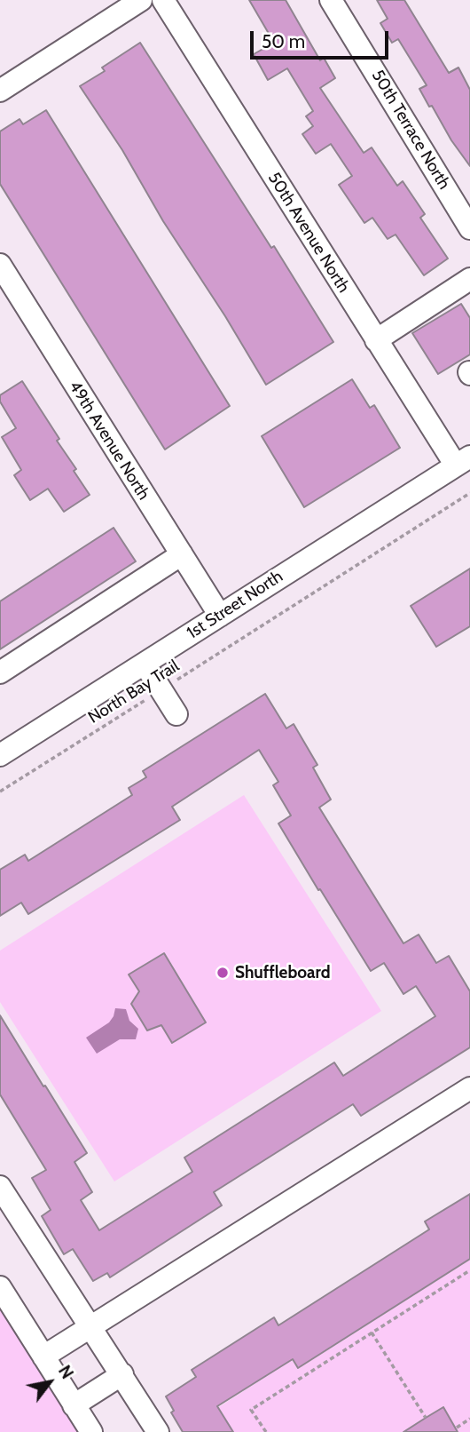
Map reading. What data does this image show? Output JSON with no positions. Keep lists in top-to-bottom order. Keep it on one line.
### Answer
{"streets":{"street":["50th Terrace North","50th Avenue North","49th Avenue North","1st Street North"],"path":["North Bay Trail"]},"crossings":[["50th Avenue North","1st Street North"],["49th Avenue North","1st Street North"]],"places":["Shuffleboard"],"scale_bar":"50 m","north":"top right"}
